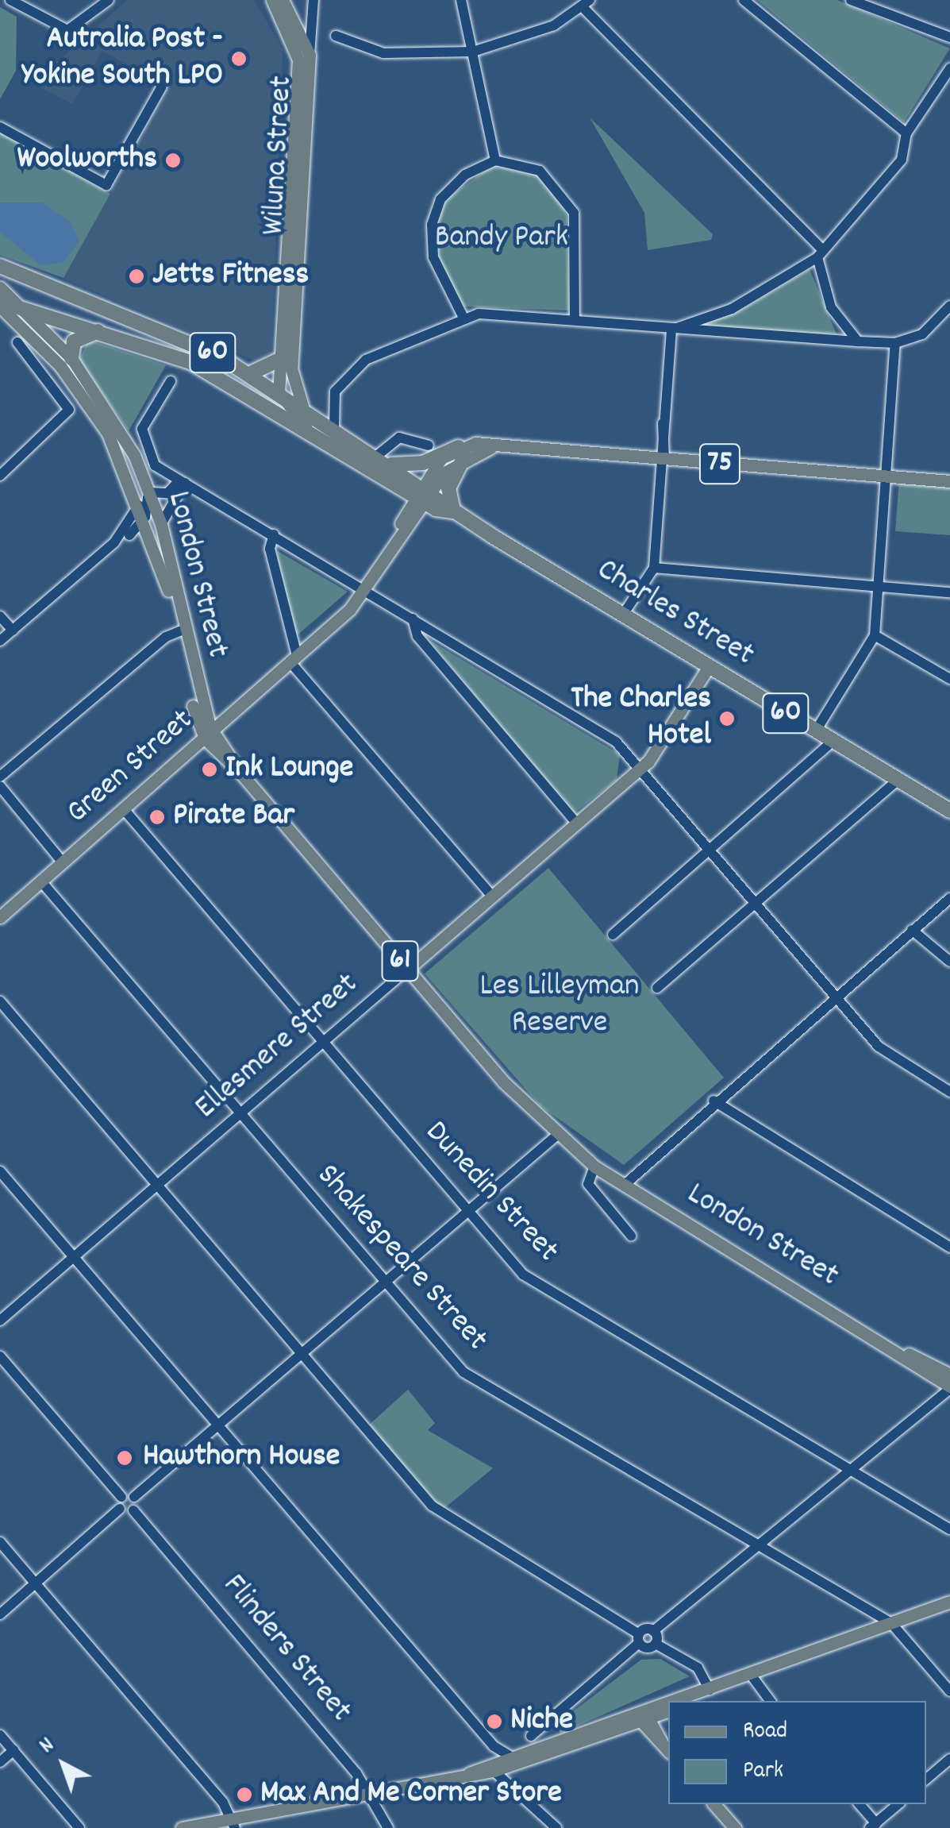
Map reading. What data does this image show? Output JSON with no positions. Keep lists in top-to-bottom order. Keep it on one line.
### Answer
{"streets":{"highway":["60","Charles Street"],"main road":["Wiluna Street","75","London Street","Green Street","61","Ellesmere Street"],"street":["Dunedin Street","Shakespeare Street","Flinders Street"]},"crossings":[["Wiluna Street","Charles Street"],["60","London Street"],["60","Charles Street"],["London Street","Green Street"],["London Street","Ellesmere Street"],["Charles Street","Green Street"],["Charles Street","Ellesmere Street"],["Green Street","Dunedin Street"],["Green Street","Shakespeare Street"],["Ellesmere Street","Dunedin Street"],["Ellesmere Street","Shakespeare Street"]],"parks":["Bandy Park","Les Lilleyman Reserve"],"places":["Autralia Post - Yokine South LPO","Woolworths","Jetts Fitness","The Charles Hotel","Ink Lounge","Pirate Bar","Hawthorn House","Niche","Max And Me Corner Store"],"legend":["Road","Park"],"north":"top left"}
